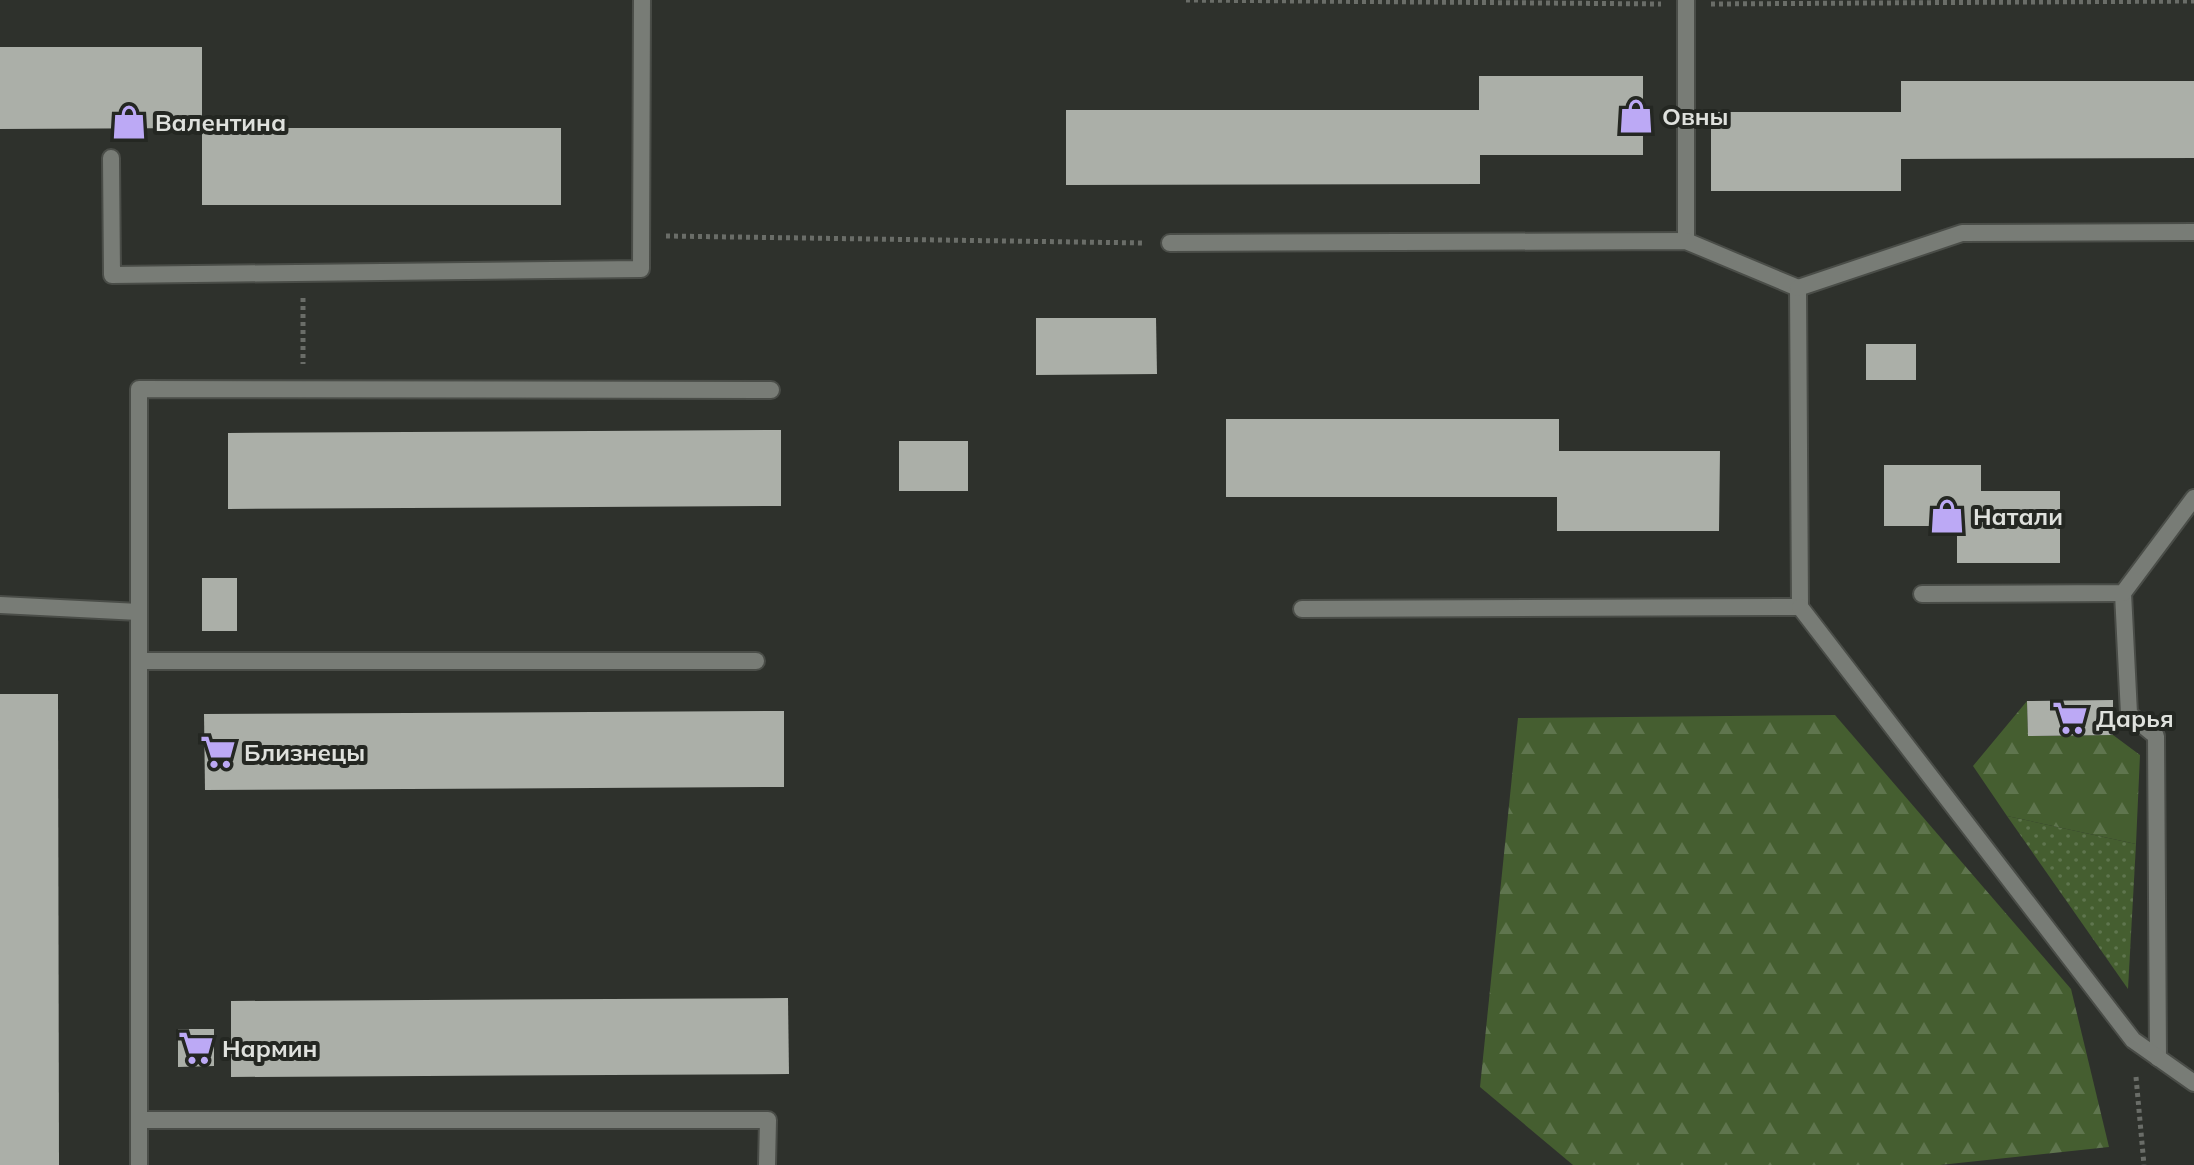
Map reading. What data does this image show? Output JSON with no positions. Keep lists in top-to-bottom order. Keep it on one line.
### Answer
{"places":{"shop":["Овны","Валентина","Натали"],"supermarket":["Дарья","Близнецы","Нармин"]}}
